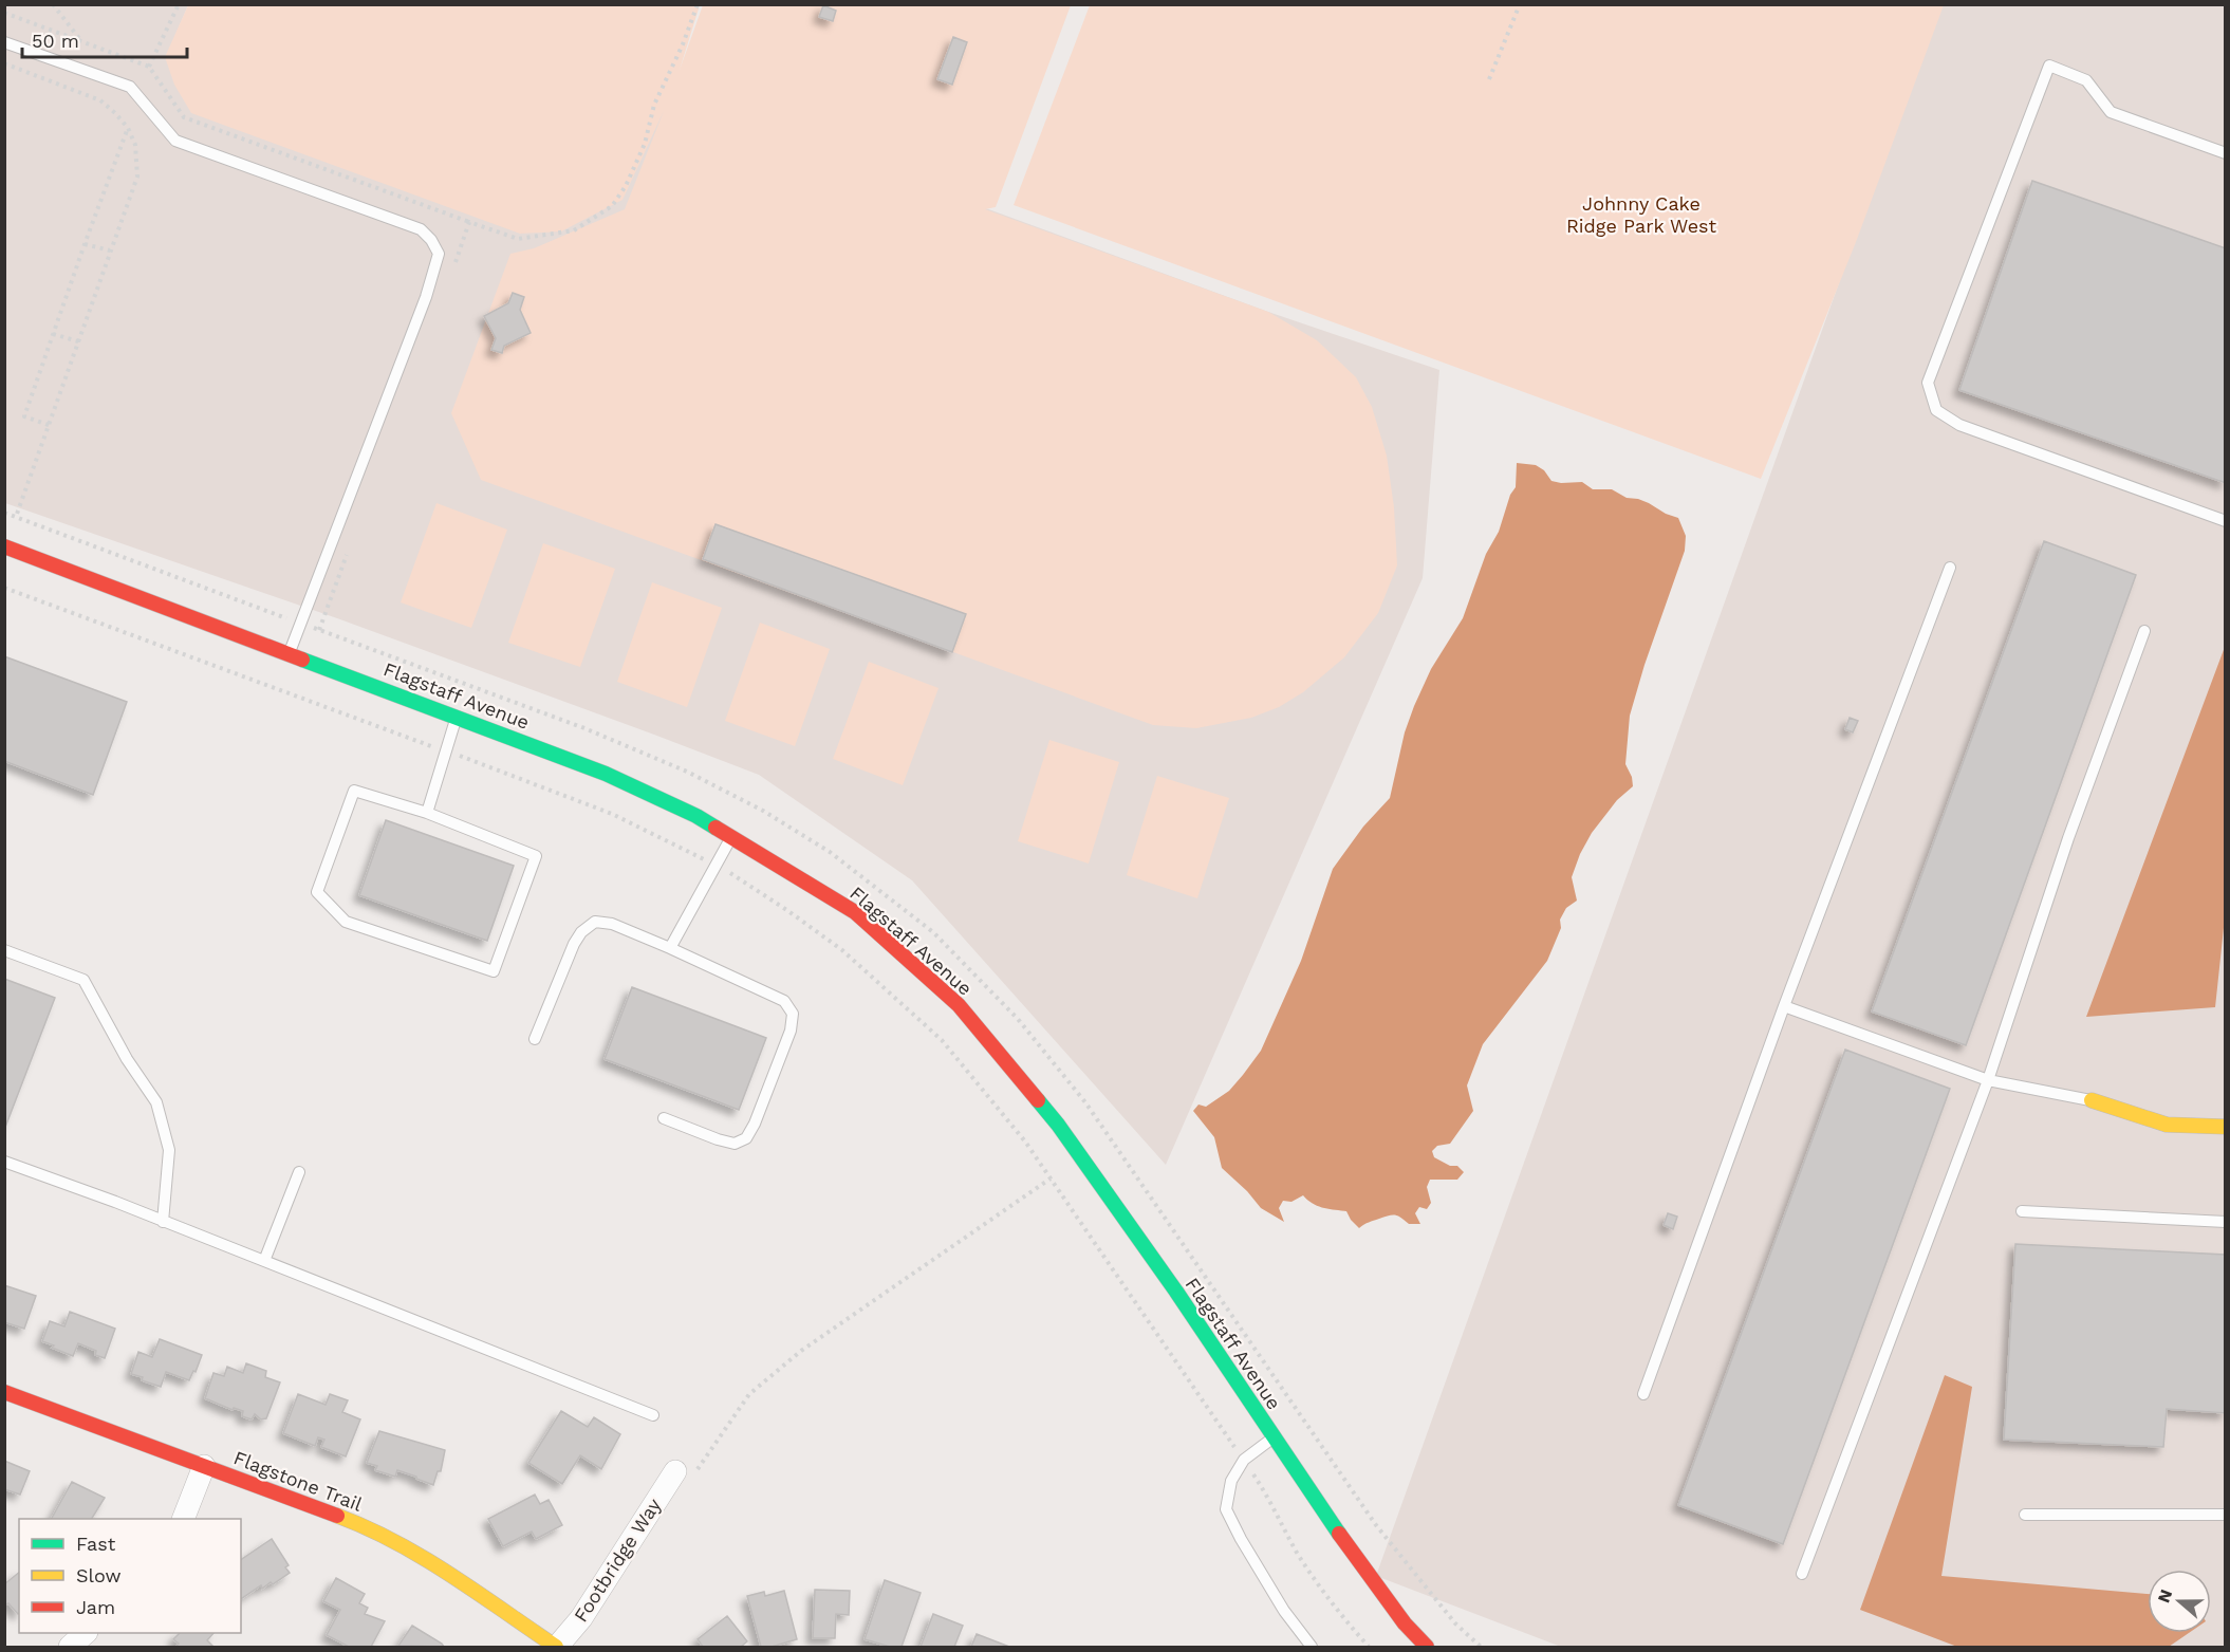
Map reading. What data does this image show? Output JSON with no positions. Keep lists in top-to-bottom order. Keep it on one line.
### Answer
{"streets":{"street":["Flagstaff Avenue","Flagstone Trail","Footbridge Way"]},"crossings":[["Flagstone Trail","Footbridge Way"]],"parks":["Johnny Cake Ridge Park West"],"legend":["Fast","Slow","Jam"],"scale_bar":"50 m","north":"left"}
